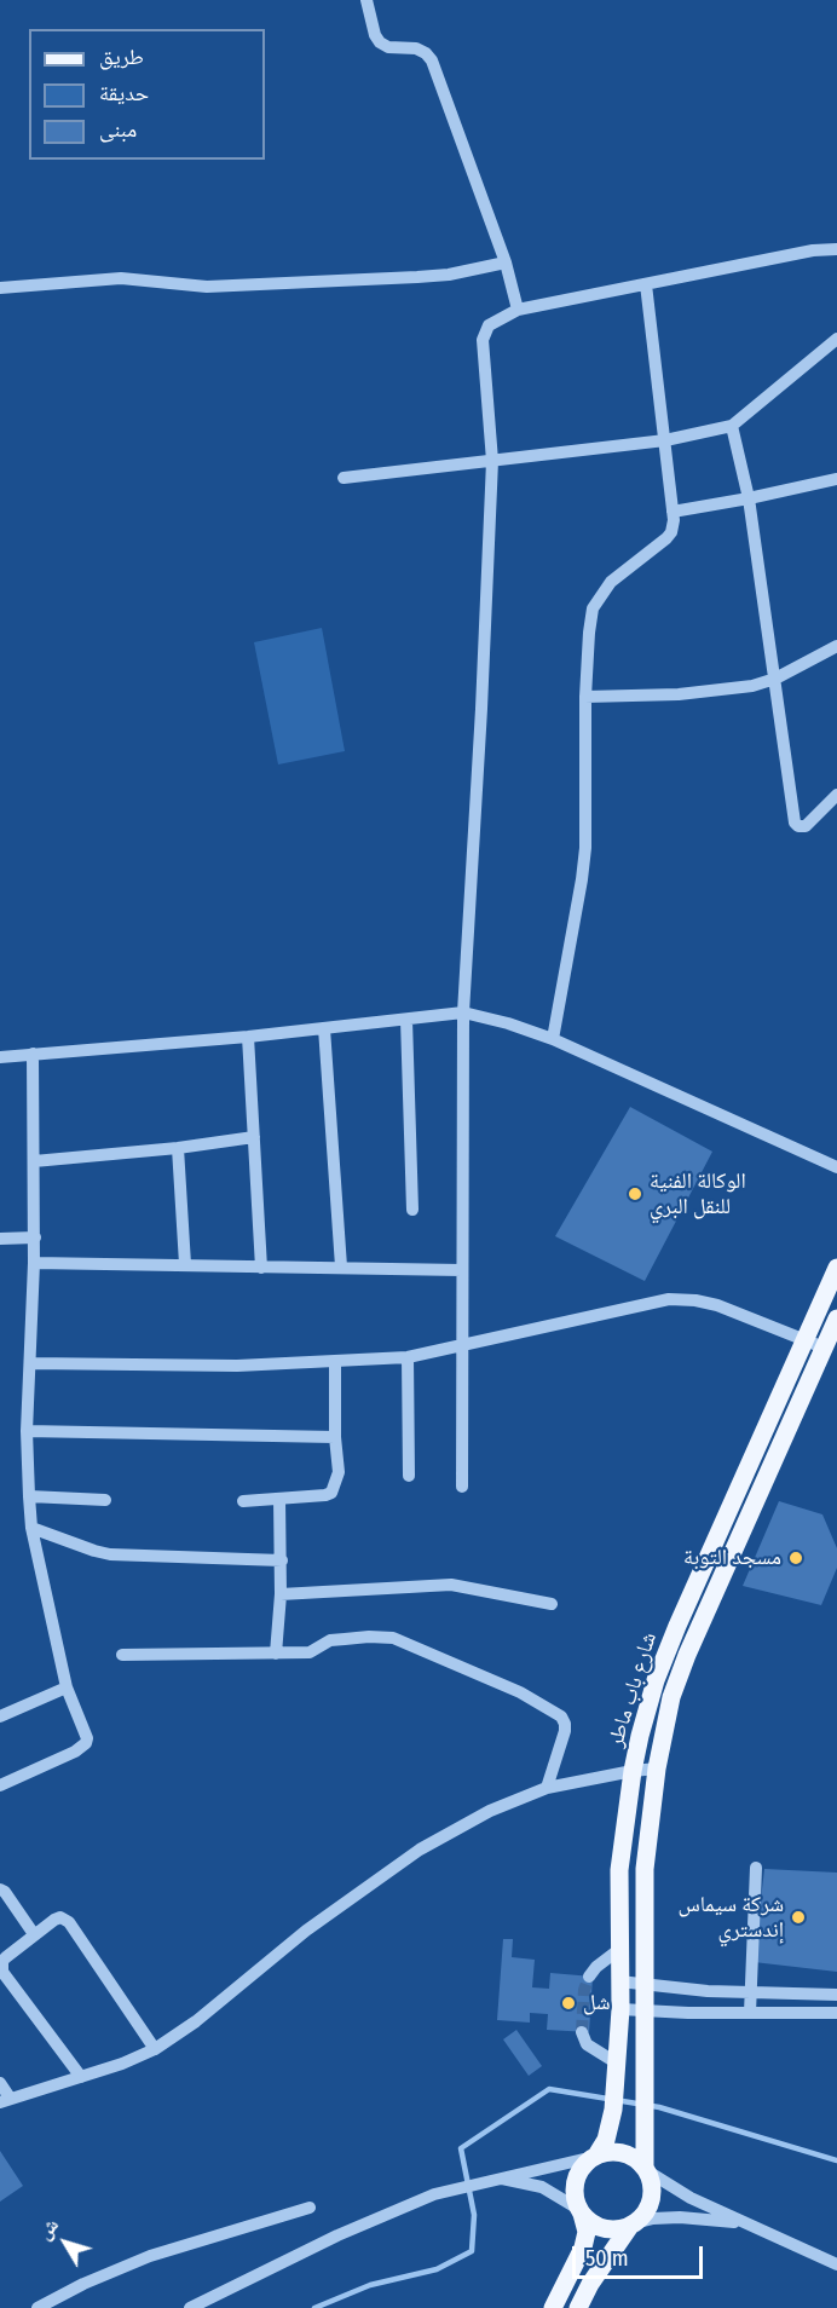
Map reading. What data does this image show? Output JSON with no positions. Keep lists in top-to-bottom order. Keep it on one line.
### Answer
{"streets":{"main road":["شارع باب ماطر"]},"places":["الوكالة الفنية للنقل البري","مسجد التوبة","شركة سيماس إندستري","شل"],"legend":["طريق","حديقة","مبنى"],"scale_bar":"50 m","north":"top left"}
